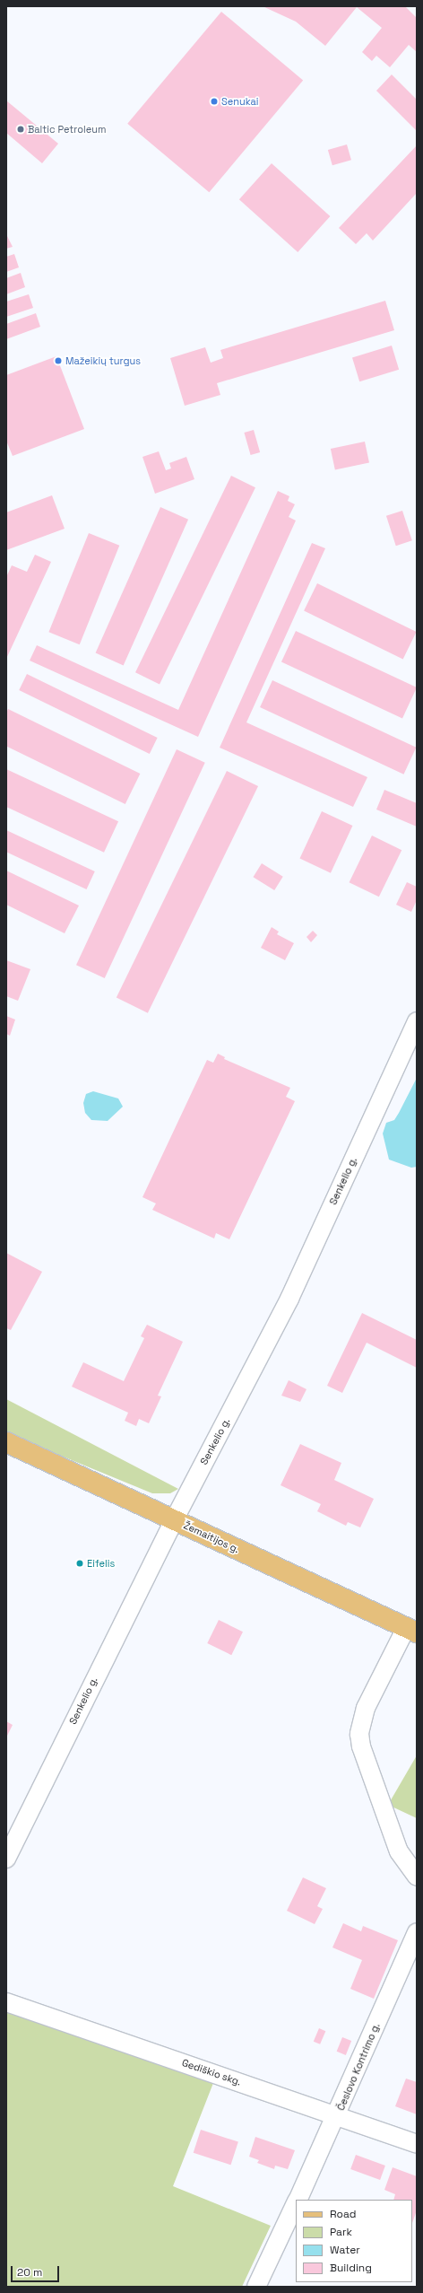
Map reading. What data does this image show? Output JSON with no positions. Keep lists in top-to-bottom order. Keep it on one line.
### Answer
{"streets":{"main road":["Žemaitijos g."],"street":["Senkelio g.","Česlovo Kontrimo g.","Gediškio skg."]},"crossings":[["Senkelio g.","Žemaitijos g."],["Česlovo Kontrimo g.","Gediškio skg."]],"places":["Senukai","Baltic Petroleum","Mažeikių turgus","Eifelis"],"legend":["Road","Park","Water","Building"],"scale_bar":"20 m"}
